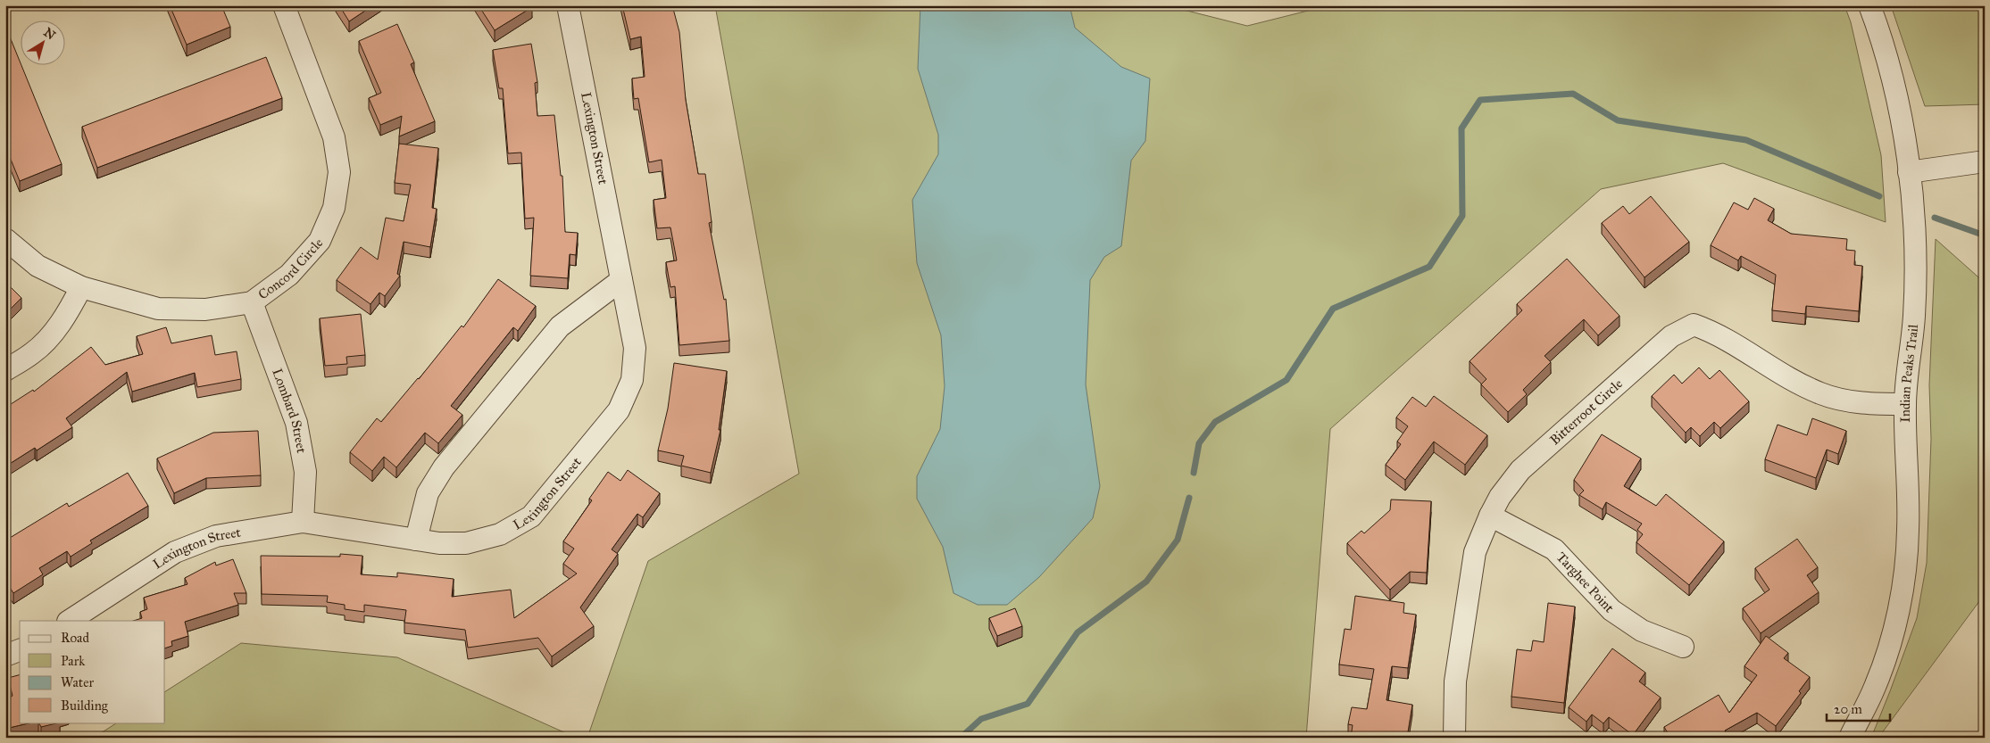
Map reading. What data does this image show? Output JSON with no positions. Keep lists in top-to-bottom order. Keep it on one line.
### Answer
{"streets":{"street":["Lexington Street","Concord Circle","Indian Peaks Trail","Lombard Street","Bitterroot Circle","Targhee Point"]},"crossings":[["Lexington Street","Lombard Street"],["Concord Circle","Lombard Street"],["Indian Peaks Trail","Bitterroot Circle"],["Bitterroot Circle","Targhee Point"]],"legend":["Road","Park","Water","Building"],"scale_bar":"20 m","north":"top right"}
